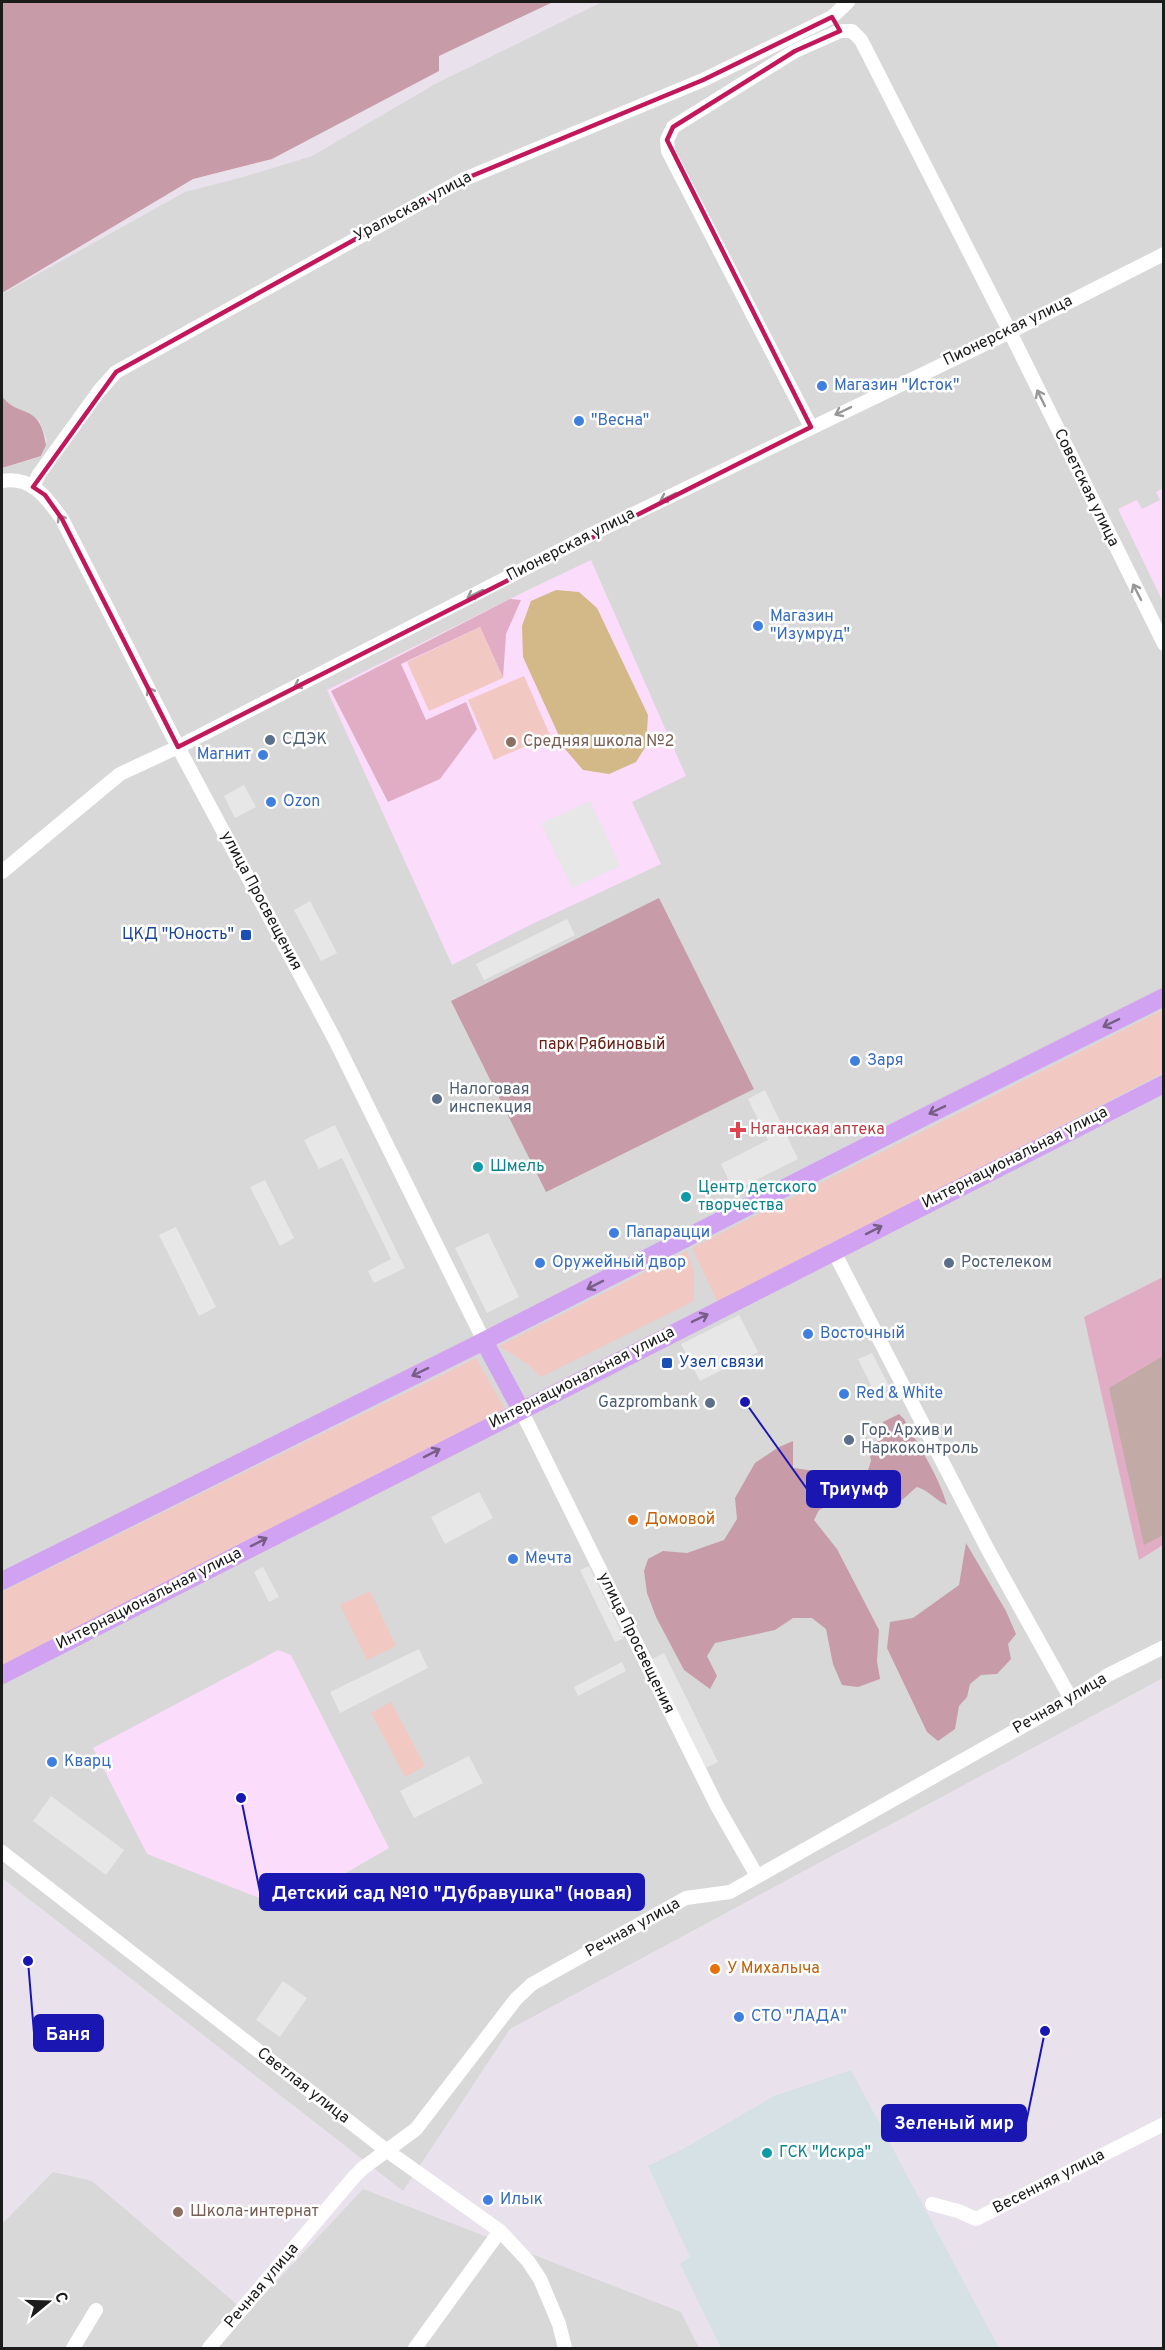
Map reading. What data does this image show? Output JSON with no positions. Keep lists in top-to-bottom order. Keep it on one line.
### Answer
{"streets":{"main road":["Интернациональная улица"],"street":["Уральская улица","Пионерская улица","Советская улица","улица Просвещения","Речная улица","Светлая улица","Весенняя улица"]},"crossings":[["Уральская улица","улица Просвещения"],["Пионерская улица","Советская улица"],["Пионерская улица","улица Просвещения"],["улица Просвещения","Интернациональная улица"],["улица Просвещения","Речная улица"],["Речная улица","Светлая улица"]],"one_way":["Пионерская улица","Советская улица"],"parks":["парк Рябиновый"],"places":{"other":["Магазин \"Исток\"","\"Весна\"","Магазин \"Изумруд\"","СДЭК","Средняя школа №2","Магнит","Ozon","Заря","Налоговая инспекция","Шмель","Центр детского творчества","Папарацци","Оружейный двор","Ростелеком","Восточный","Red & White","Триумф","Gazprombank","Гор. Архив и Наркоконтроль","Домовой","Мечта","Кварц","Детский сад №10 \"Дубравушка\" (новая)","Баня","У Михалыча","СТО \"ЛАДА\"","Зеленый мир","ГСК \"Искра\"","Илык","Школа-интернат"],"transit":["ЦКД \"Юность\"","Узел связи"],"health":["Няганская аптека"]},"north":"right"}
